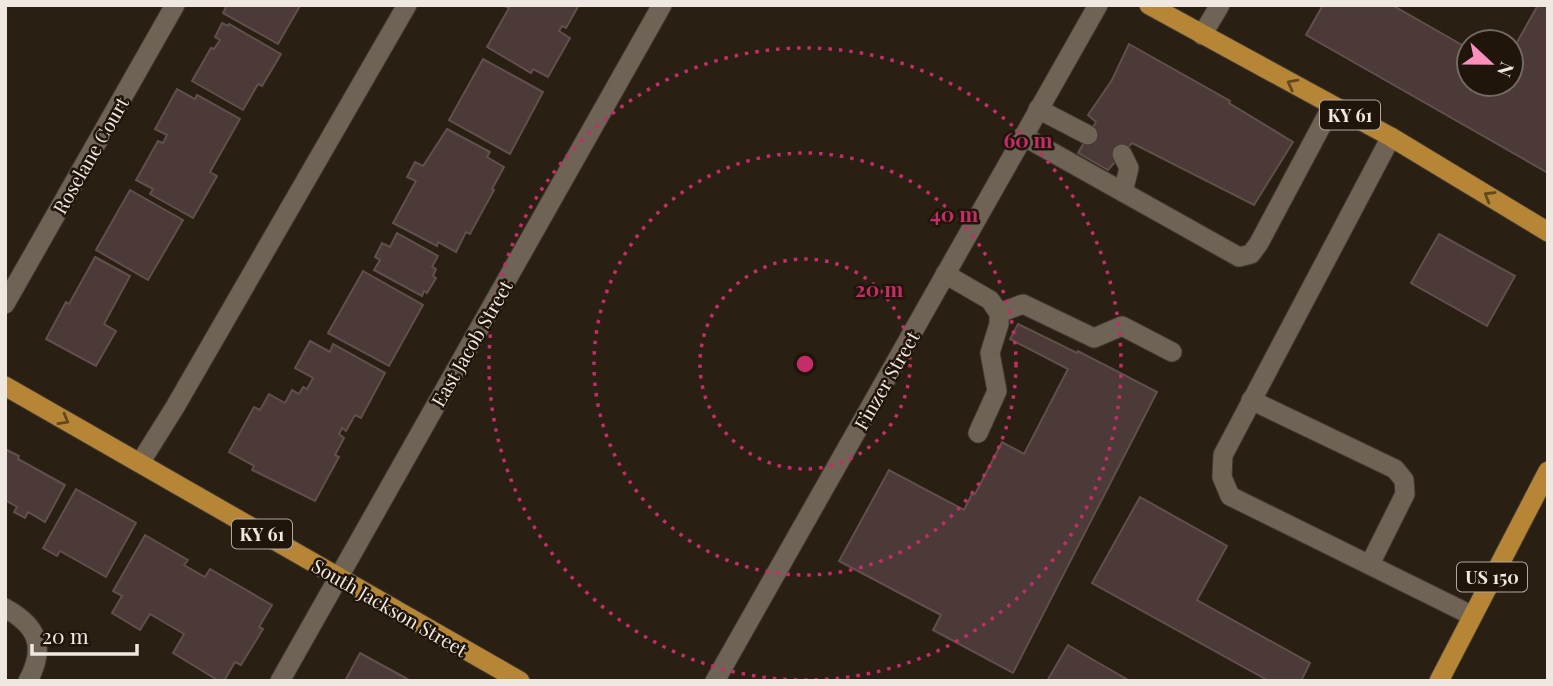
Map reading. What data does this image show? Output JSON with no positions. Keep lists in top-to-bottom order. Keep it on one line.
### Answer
{"streets":{"main road":["KY 61","US 150","South Jackson Street"],"street":["Roselane Court","East Jacob Street","Finzer Street"]},"crossings":[["East Jacob Street","South Jackson Street"]],"scale_bar":"20 m","north":"right","rings":["60 m","40 m","20 m"]}
